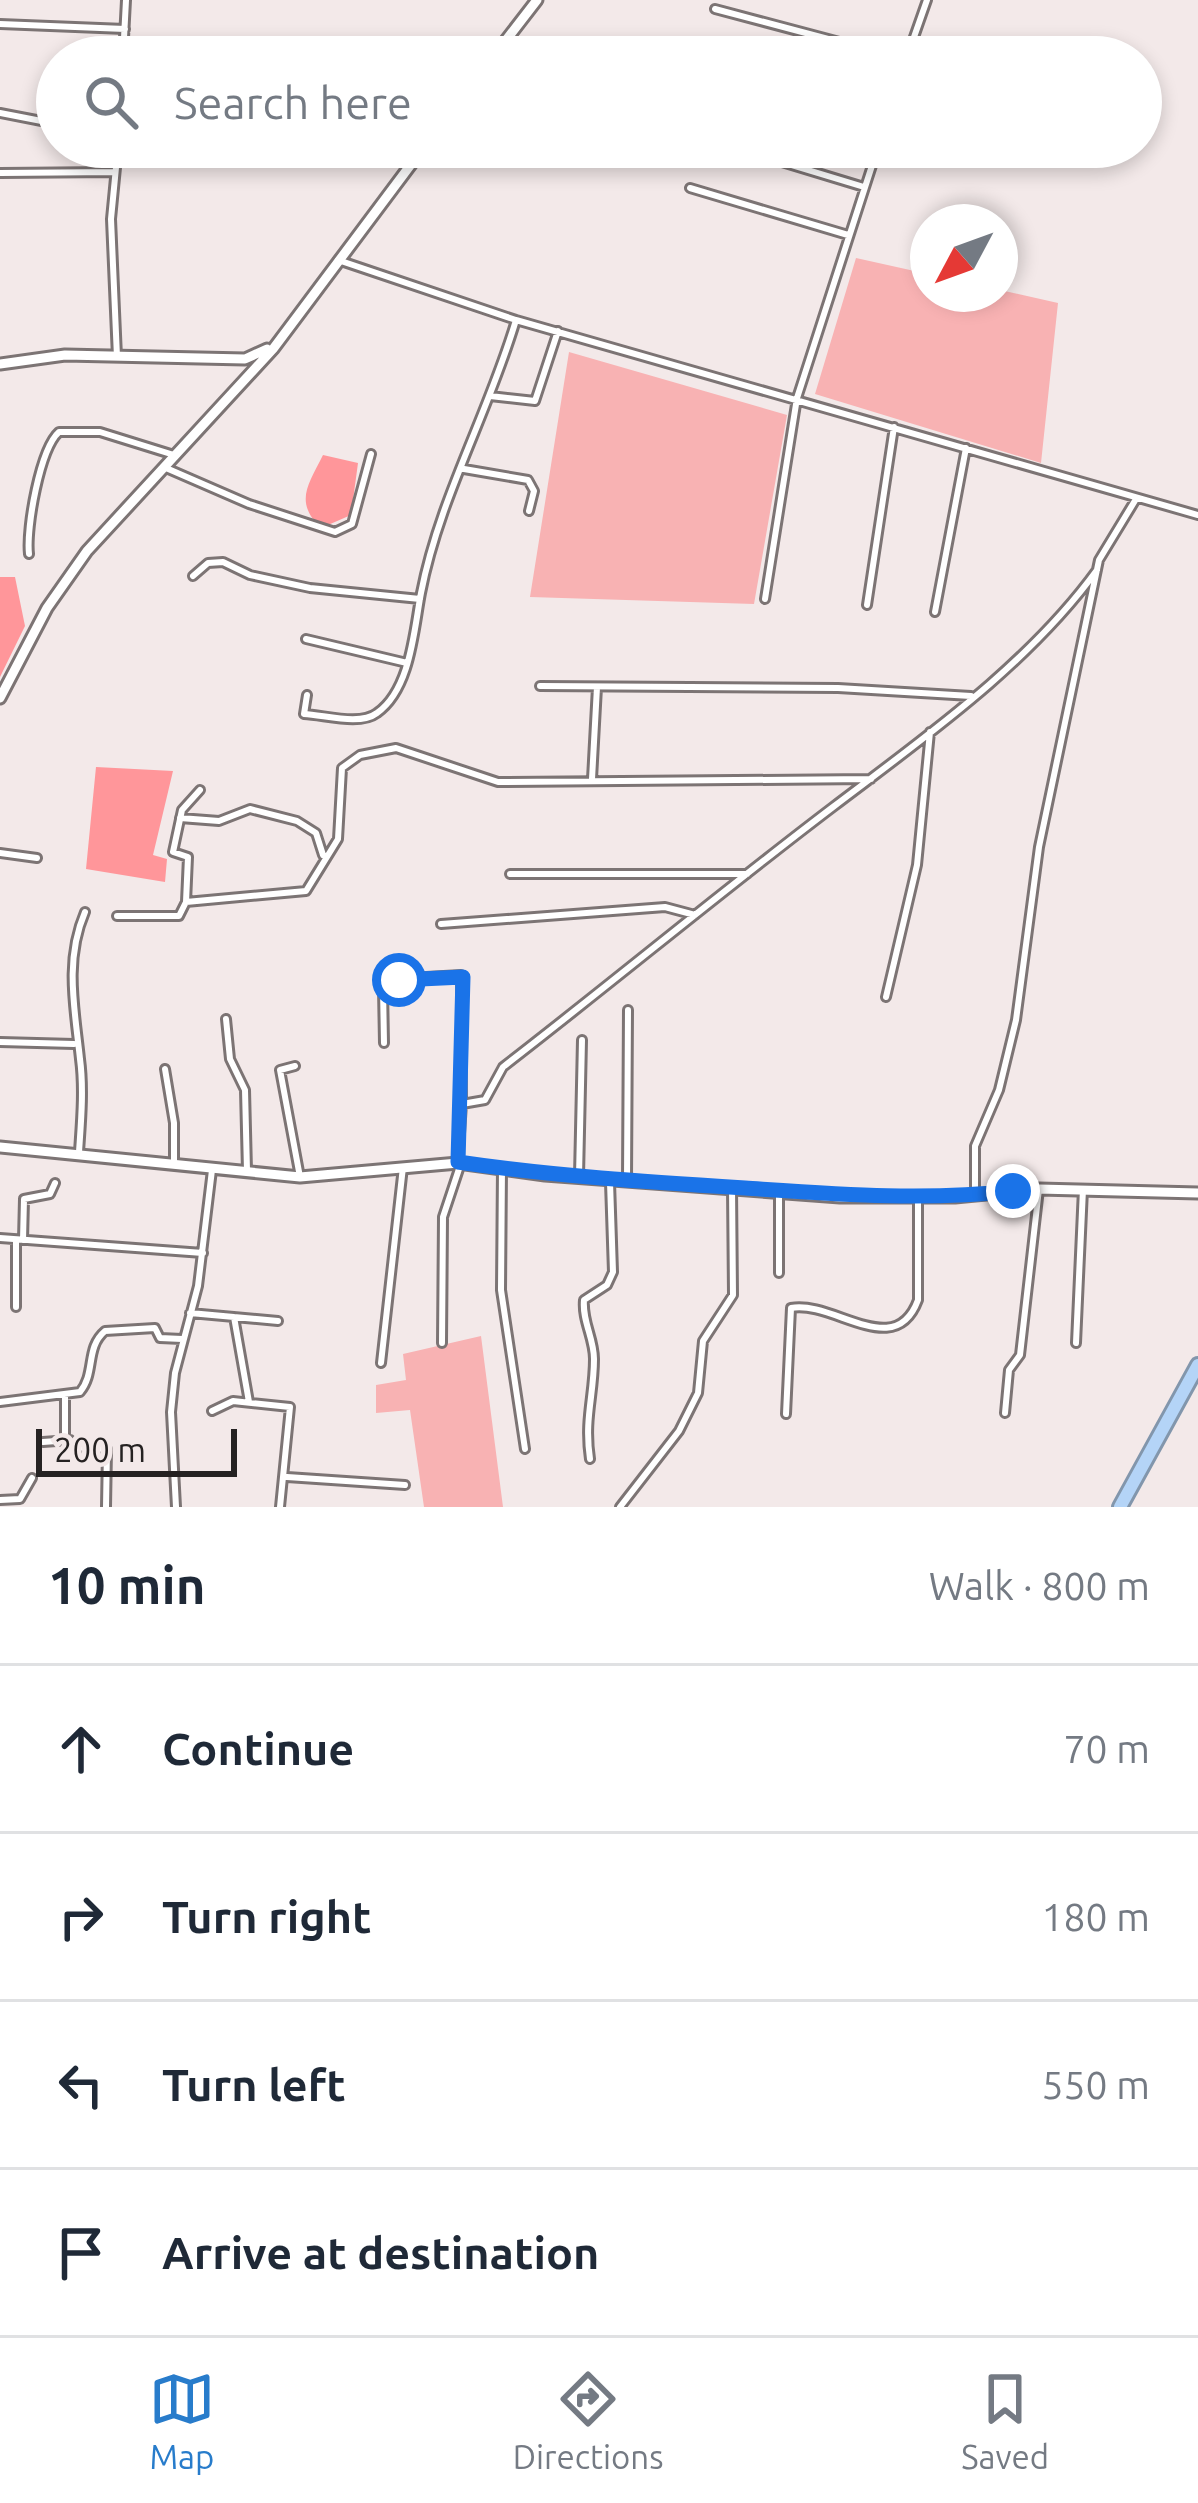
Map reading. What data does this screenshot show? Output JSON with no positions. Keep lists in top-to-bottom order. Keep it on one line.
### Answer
{"scale_bar":"200 m","north":"bottom left","page":{"search":"Search here","scale":"200 m","heading":["10 min","Walk · 800 m"],"list":[["Continue","70 m"],["Turn right","180 m"],["Turn left","550 m"],"Arrive at destination"],"nav":["Map","Directions","Saved"]}}
